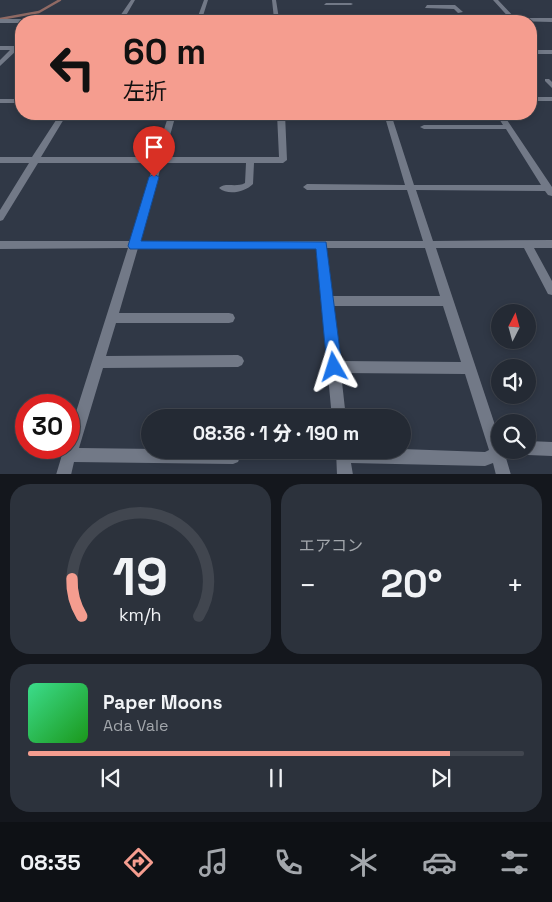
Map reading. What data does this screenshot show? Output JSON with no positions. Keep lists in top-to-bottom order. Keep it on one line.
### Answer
{"north":"top","page":{"turn":["60 m","左折"],"limit":"30","trip":"08:36 · 1 分 · 190 m","tile":"エアコン","heat":["−","20°","+"],"song":["Paper Moons","Ada Vale"],"tabs":"08:35","gauge":["19","km/h"]}}
